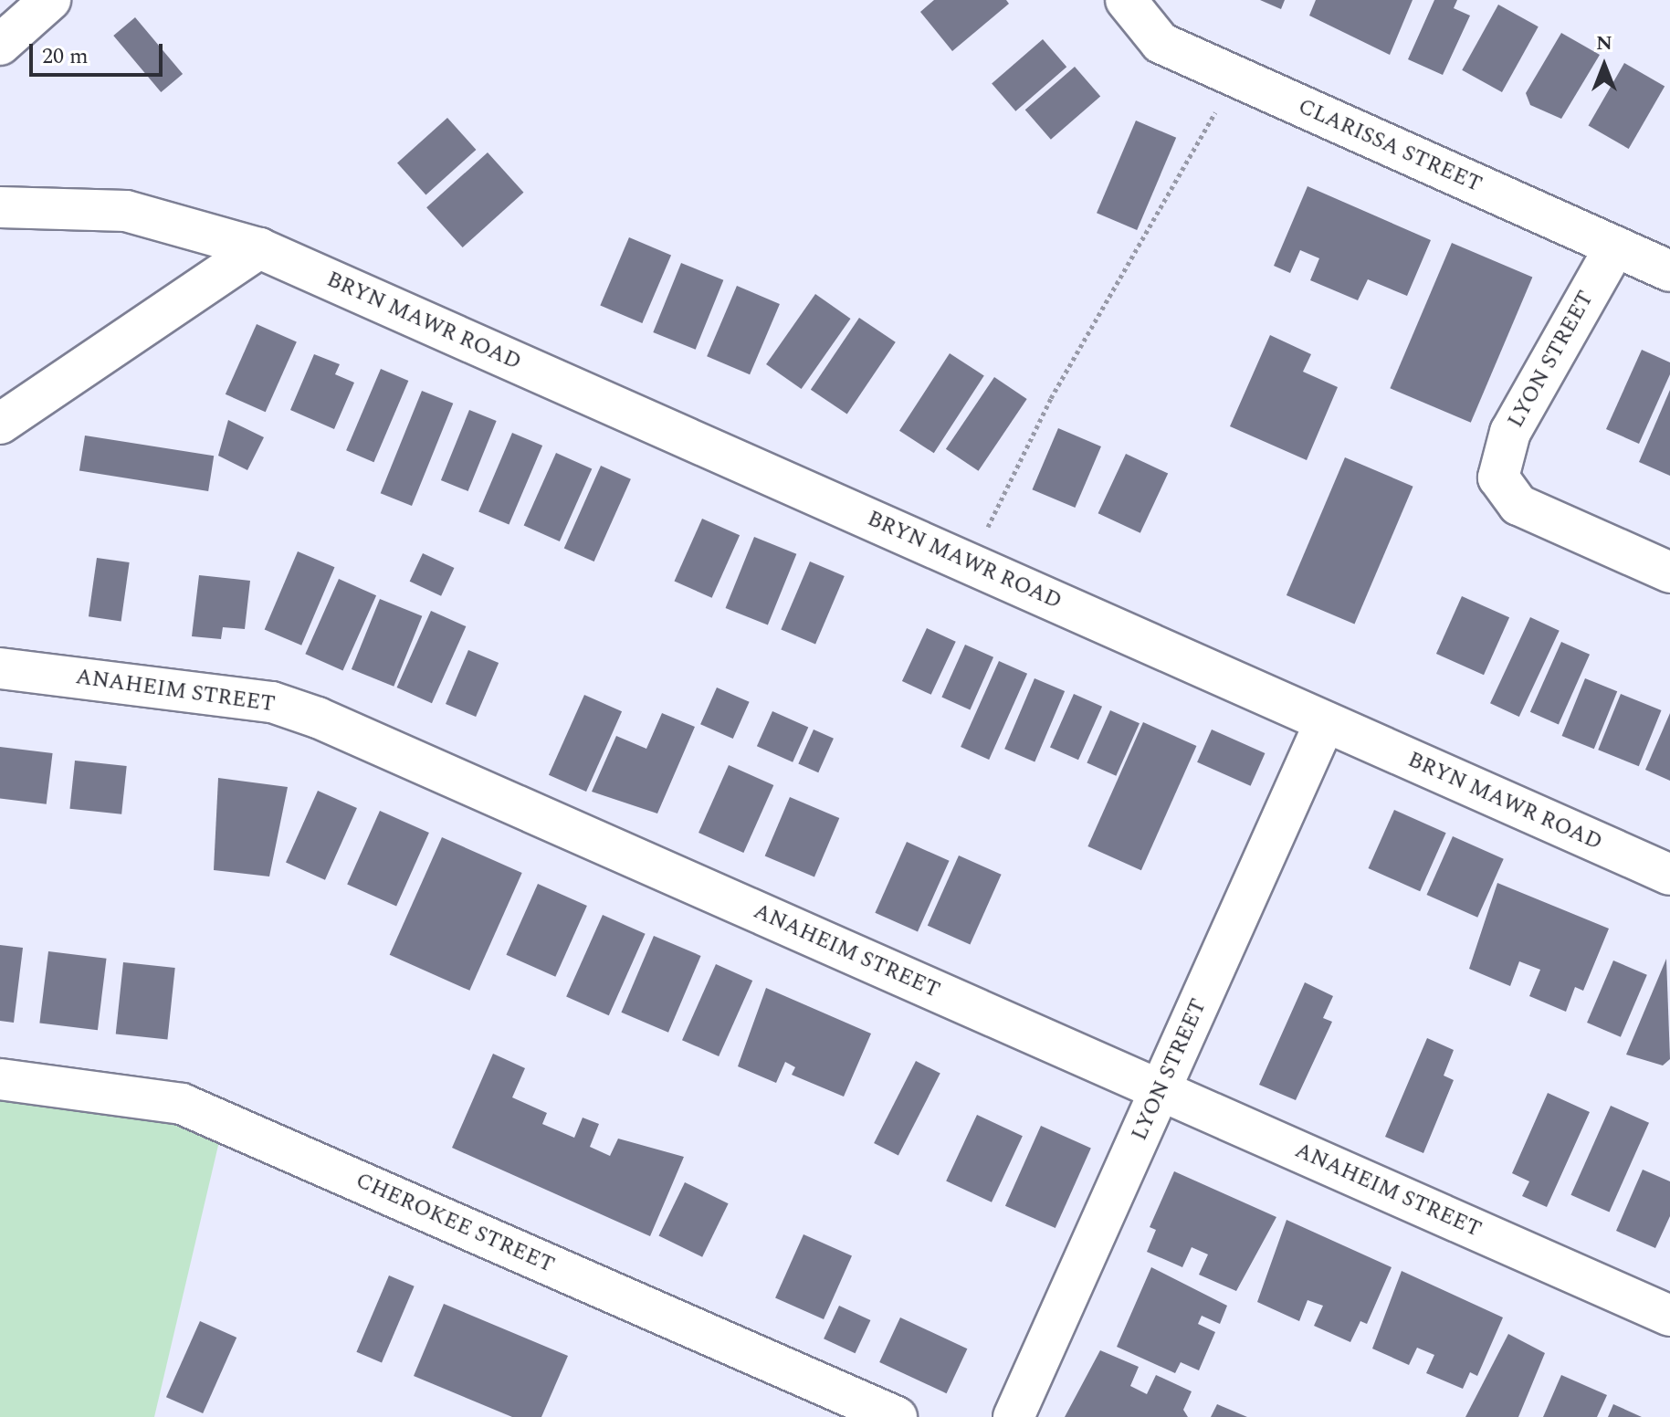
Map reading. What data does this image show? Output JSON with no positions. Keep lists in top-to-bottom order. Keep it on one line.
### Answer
{"streets":{"street":["CLARISSA STREET","BRYN MAWR ROAD","LYON STREET","ANAHEIM STREET","CHEROKEE STREET"]},"crossings":[["CLARISSA STREET","LYON STREET"],["BRYN MAWR ROAD","LYON STREET"],["LYON STREET","ANAHEIM STREET"]],"scale_bar":"20 m","north":"top"}
